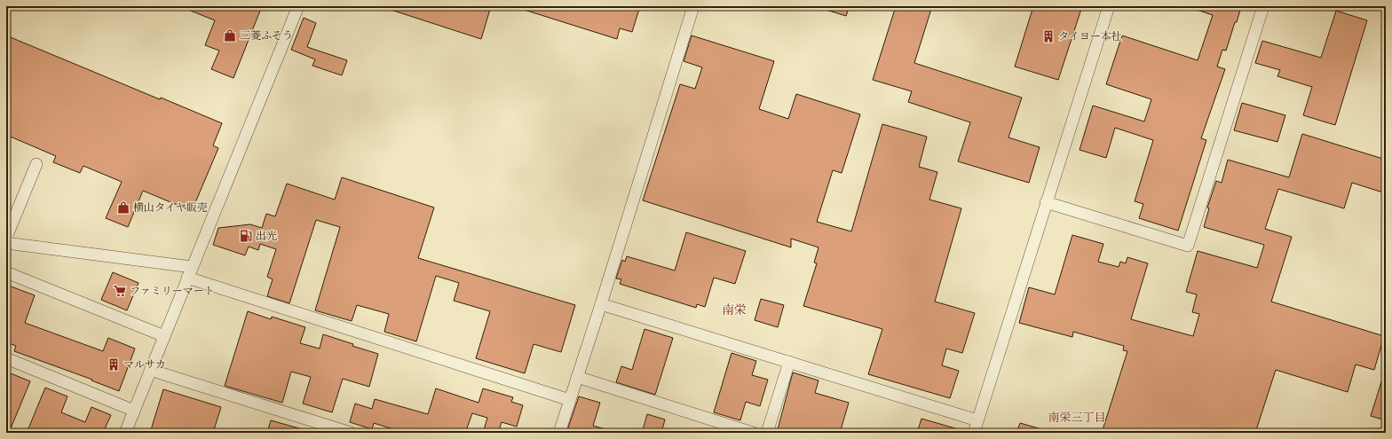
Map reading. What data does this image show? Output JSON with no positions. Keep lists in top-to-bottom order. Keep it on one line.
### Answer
{"districts":["南栄","南栄三丁目"],"places":{"shop":["三菱ふそう","横山タイヤ販売"],"building":["タイヨー本社","マルサカ"],"fuel station":["出光"],"supermarket":["ファミリーマート"]}}
